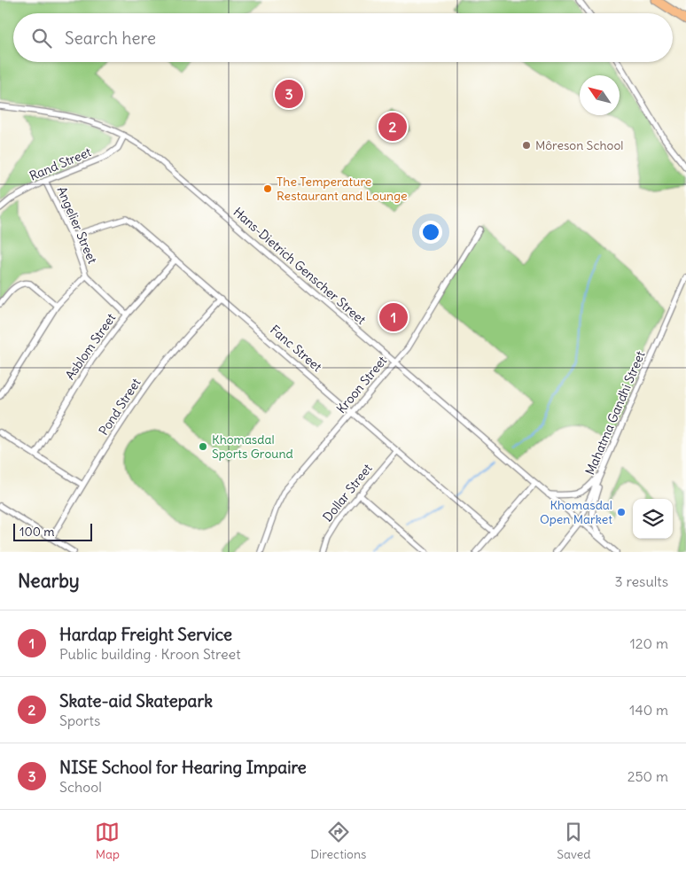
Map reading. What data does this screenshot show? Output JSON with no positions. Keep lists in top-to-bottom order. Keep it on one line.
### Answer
{"streets":{"street":["Rand Street","Angelier Street","Hans-Dietrich Genscher Street","Asblom Street","Fanc Street","Kroon Street","Pond Street","Mahatma Gandhi Street","Dollar Street"]},"crossings":[["Rand Street","Angelier Street"],["Rand Street","Hans-Dietrich Genscher Street"],["Angelier Street","Asblom Street"],["Angelier Street","Fanc Street"],["Hans-Dietrich Genscher Street","Kroon Street"],["Hans-Dietrich Genscher Street","Mahatma Gandhi Street"],["Asblom Street","Fanc Street"],["Fanc Street","Kroon Street"],["Fanc Street","Pond Street"],["Fanc Street","Dollar Street"]],"places":["Môreson School","The Temperature Restaurant and Lounge","Khomasdal Sports Ground","Khomasdal Open Market"],"scale_bar":"100 m","north":"top left","page":{"search":"Search here","pins":["3","2","1"],"scale":"100 m","heading":["Nearby","3 results"],"list":[{"mark":"1","name":"Hardap Freight Service","note":"Public building · Kroon Street","value":"120 m"},{"mark":"2","name":"Skate-aid Skatepark","note":"Sports","value":"140 m"},{"mark":"3","name":"NISE School for Hearing Impaire","note":"School","value":"250 m"}],"nav":["Map","Directions","Saved"]}}
